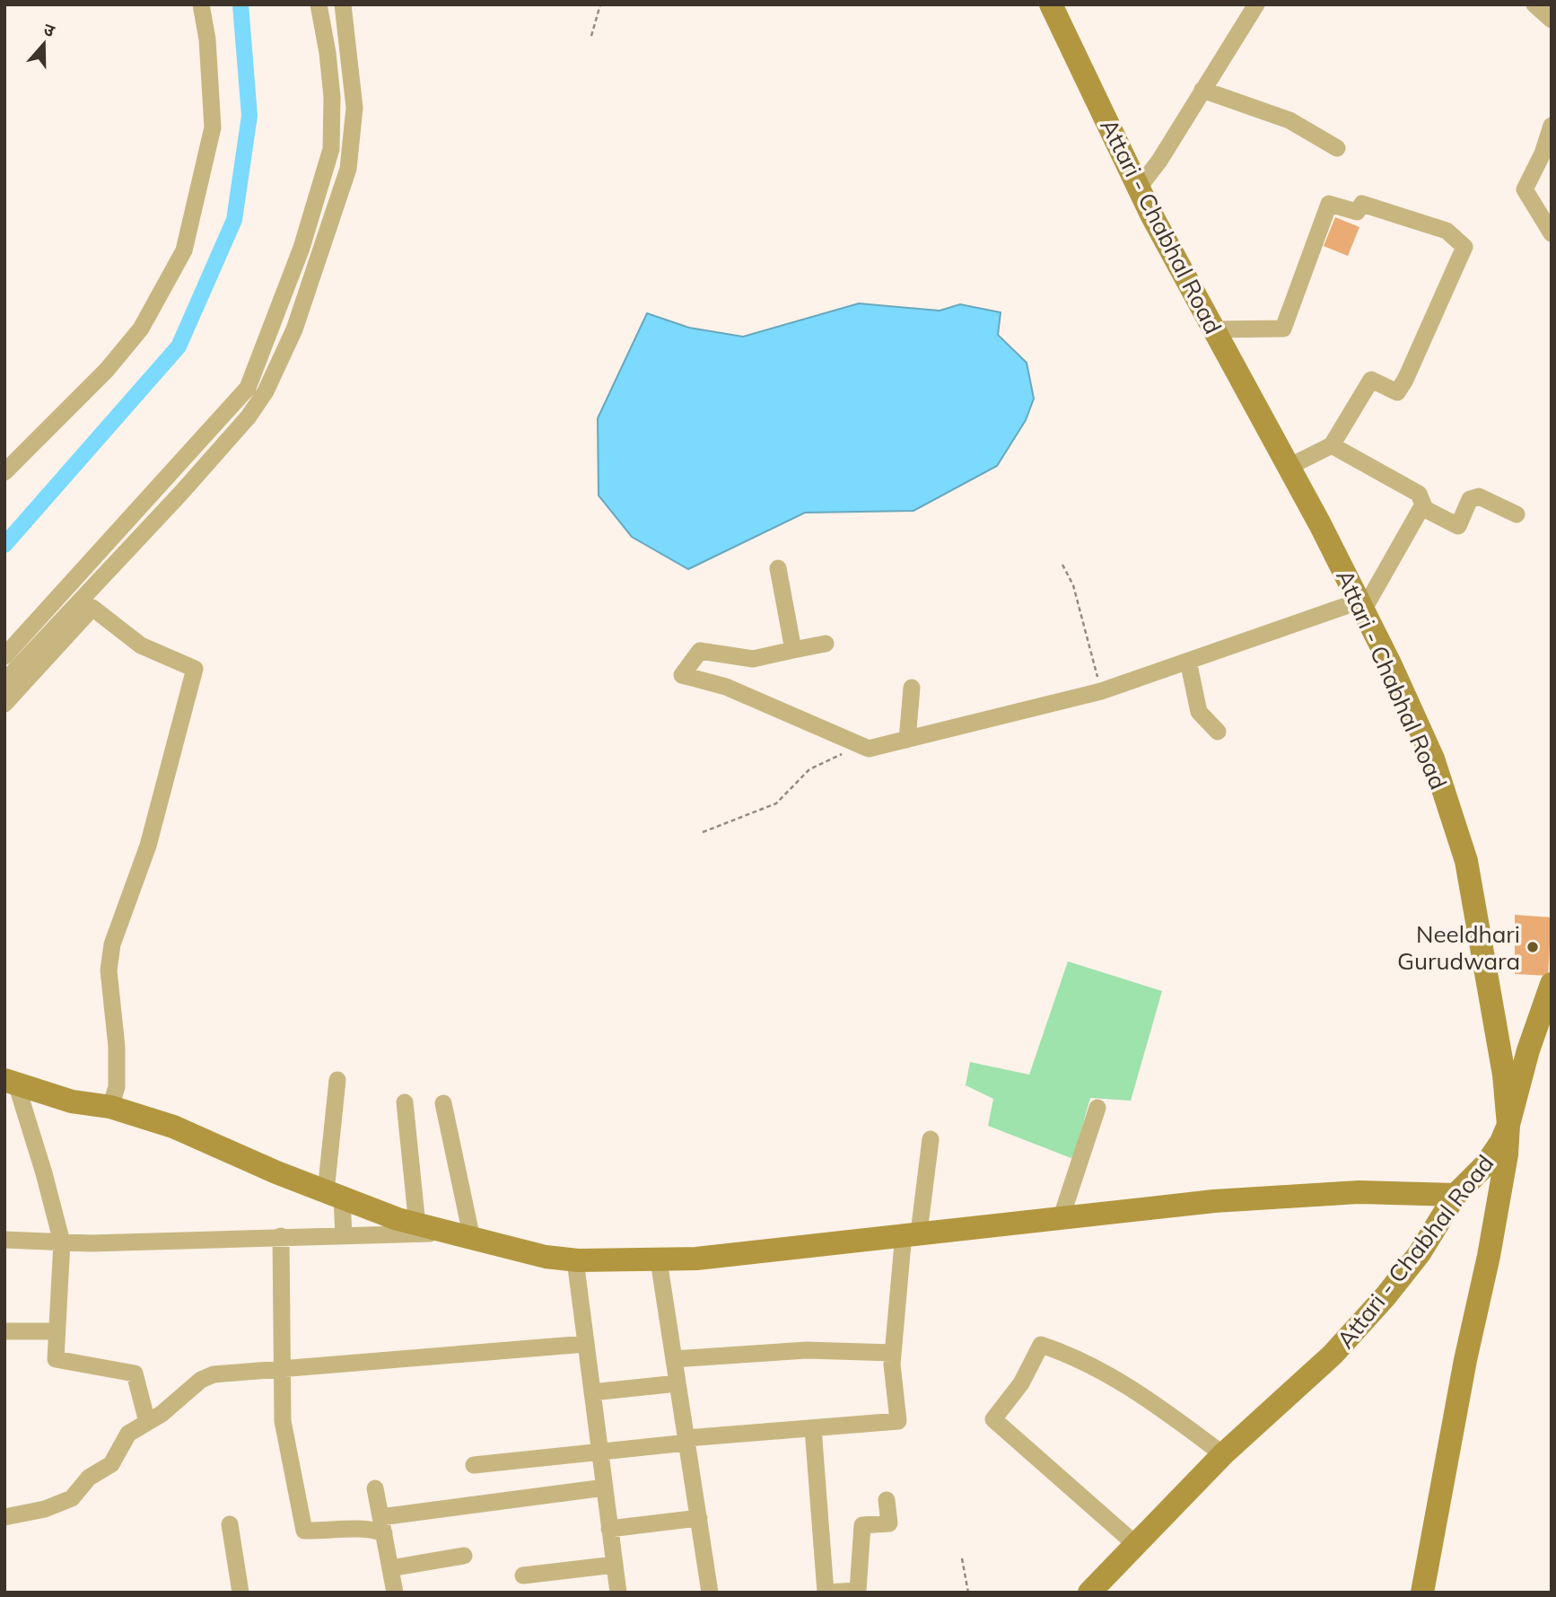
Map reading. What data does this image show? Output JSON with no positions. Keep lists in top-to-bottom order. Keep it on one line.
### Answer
{"streets":{"street":["Attari - Chabhal Road"]},"places":["Neeldhari Gurudwara"],"north":"top"}
